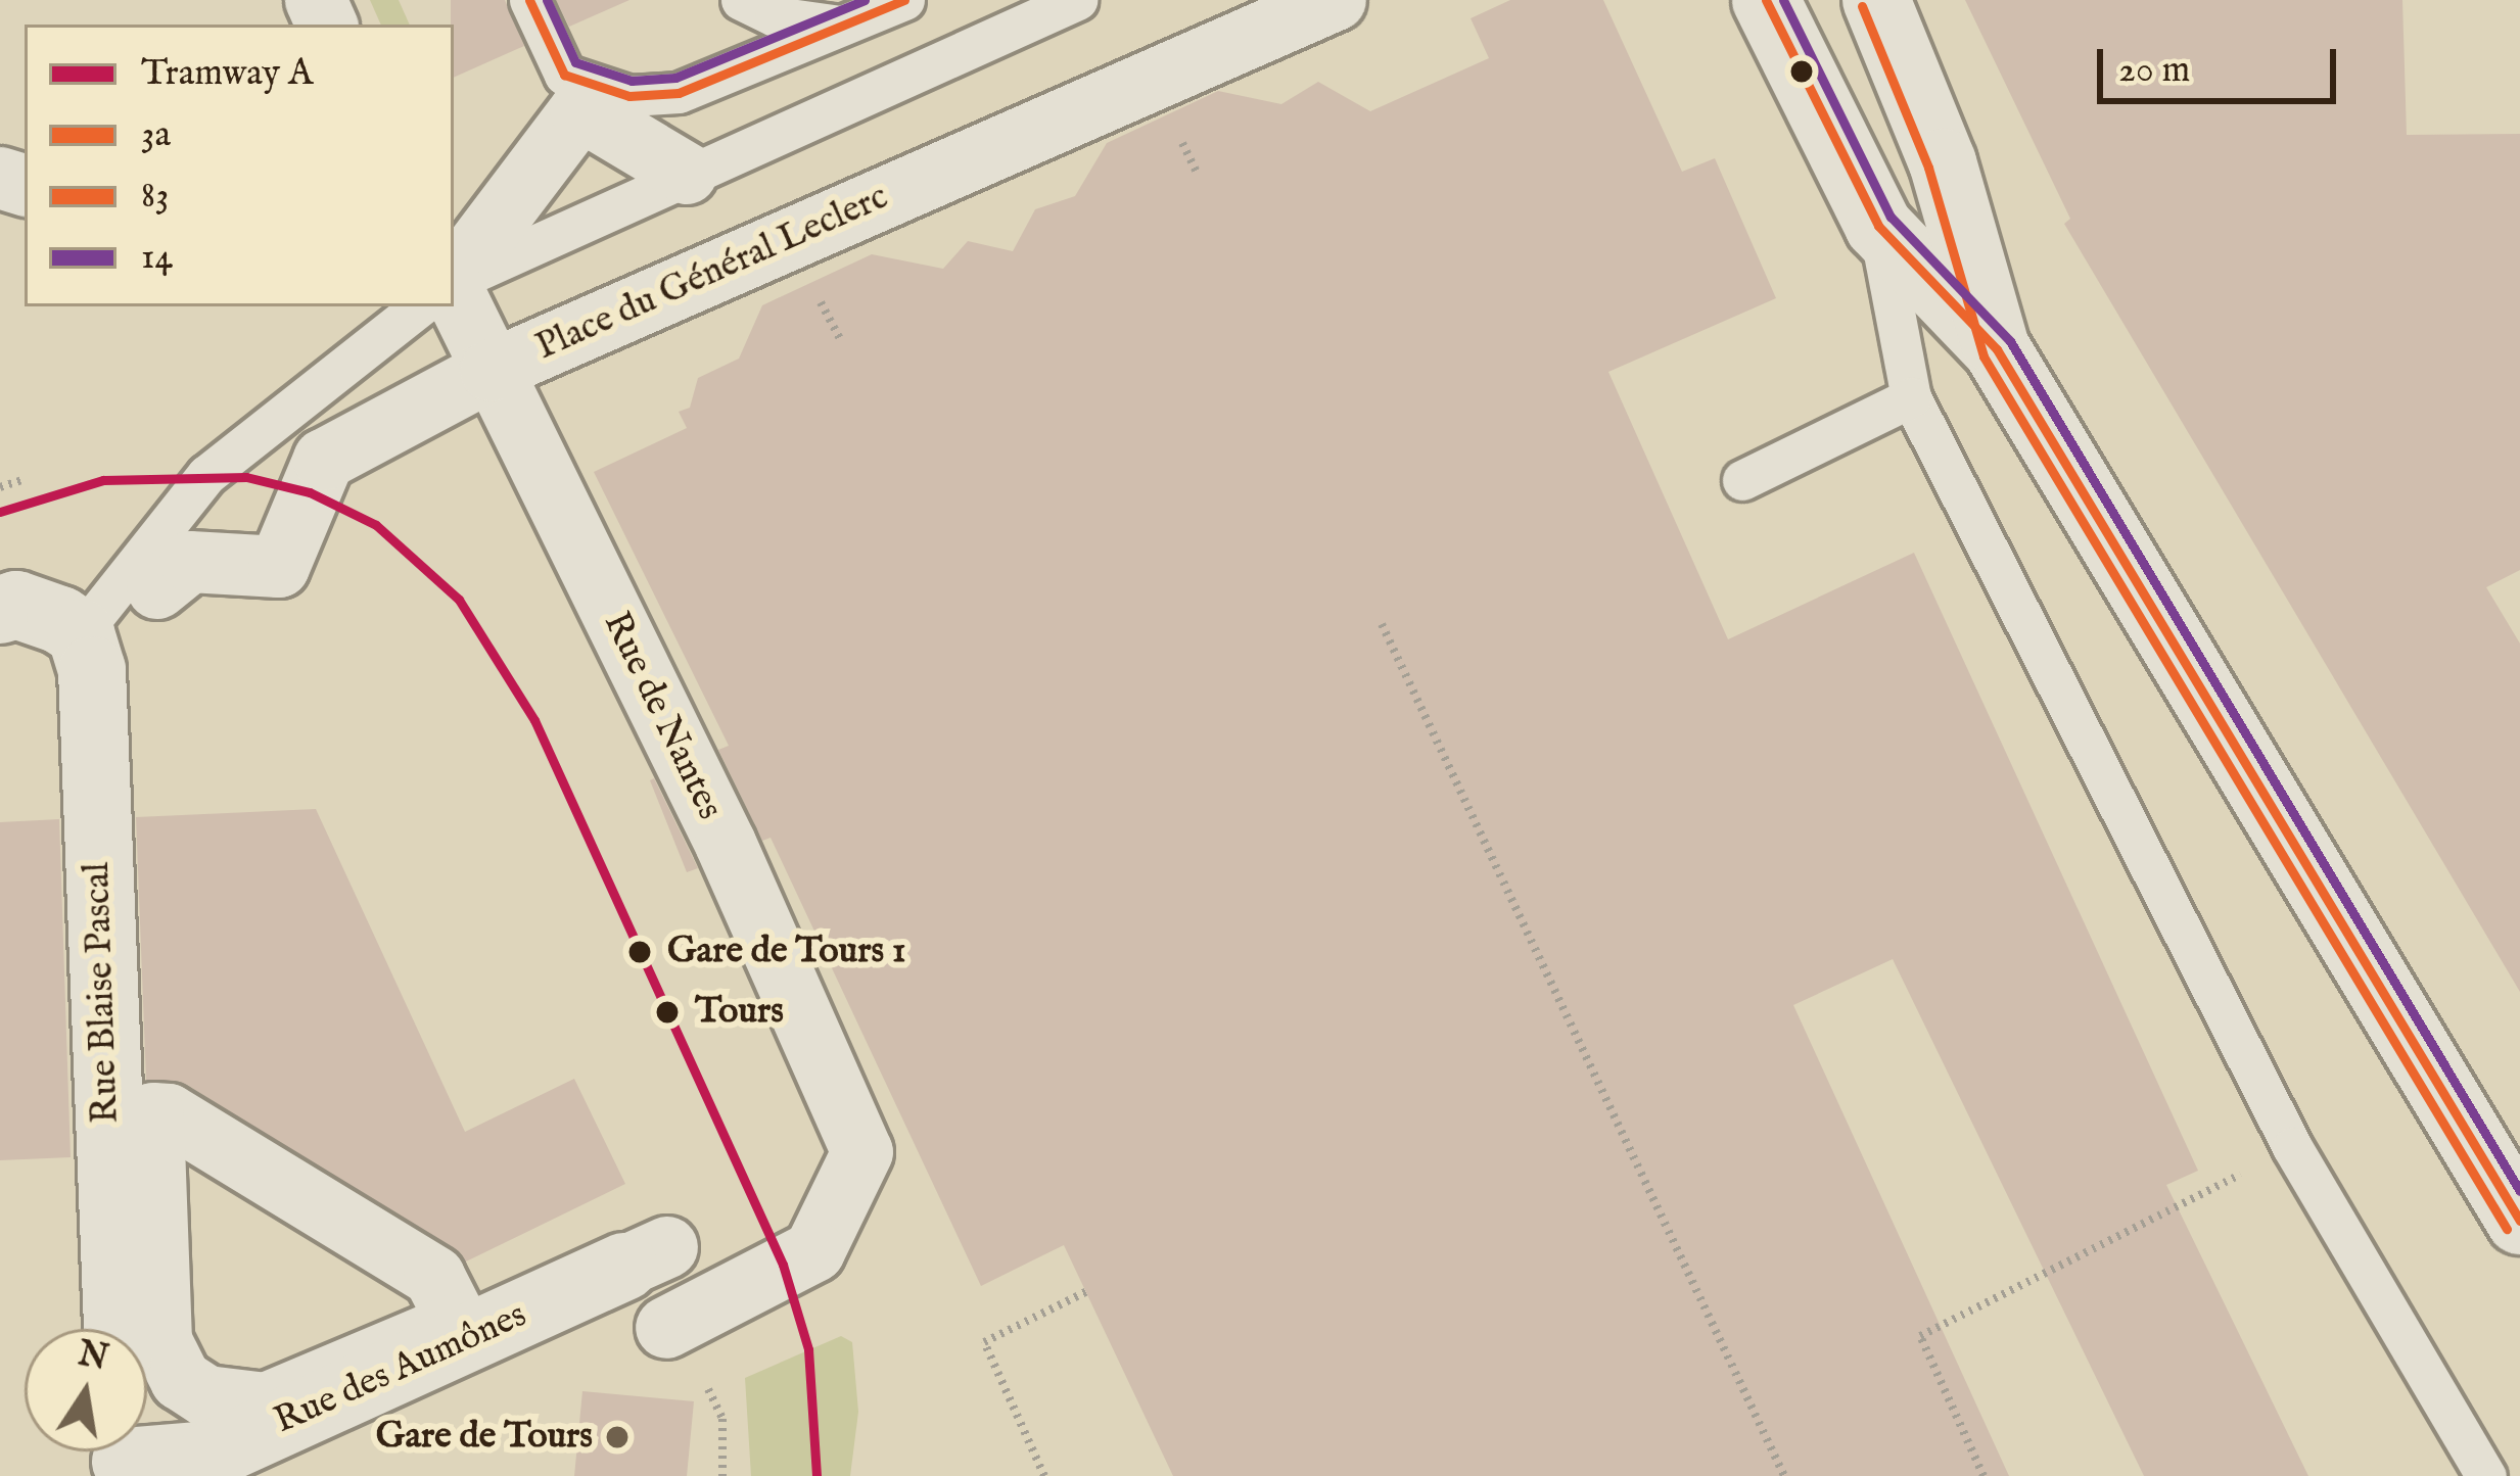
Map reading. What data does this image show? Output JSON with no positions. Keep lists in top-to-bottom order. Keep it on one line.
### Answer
{"streets":{"main road":["Rue Blaise Pascal","Rue des Aumônes"],"street":["Place du Général Leclerc","Rue de Nantes"]},"crossings":[["Place du Général Leclerc","Rue de Nantes"]],"places":["Gare de Tours 1","Tours","Gare de Tours"],"lines":["transit line 3a","transit line 14","transit line 83","tram line A"],"legend":["Tramway A","3a","83","14"],"scale_bar":"20 m","north":"top"}
